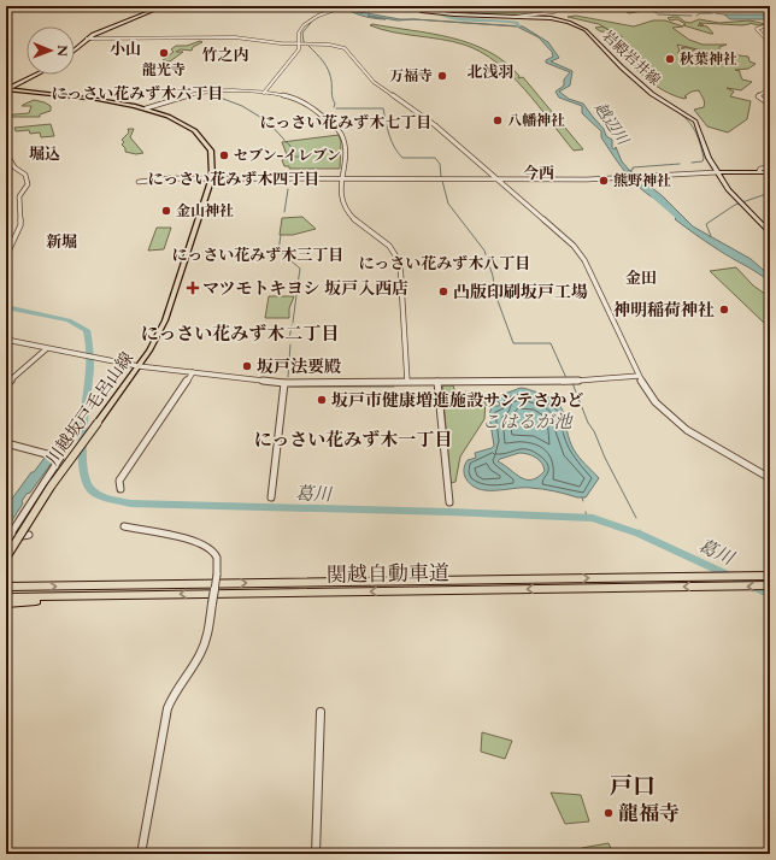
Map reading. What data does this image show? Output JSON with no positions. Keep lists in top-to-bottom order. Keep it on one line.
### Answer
{"streets":{"highway":["関越自動車道"],"main road":["岩殿岩井線","川越坂戸毛呂山線"]},"districts":["小山","竹之内","北浅羽","にっさい花みず木六丁目","にっさい花みず木七丁目","堀込","今西","にっさい花みず木四丁目","新堀","にっさい花みず木三丁目","にっさい花みず木八丁目","金田","にっさい花みず木二丁目","にっさい花みず木一丁目","戸口"],"water":["越辺川","こはるが池","葛川"],"places":{"other":["龍光寺","秋葉神社","万福寺","八幡神社","セブン-イレブン","熊野神社","金山神社","凸版印刷坂戸工場","神明稲荷神社","坂戸法要殿","坂戸市健康増進施設サンテさかど","龍福寺"],"health":["マツモトキヨシ 坂戸入西店"]},"north":"right"}
